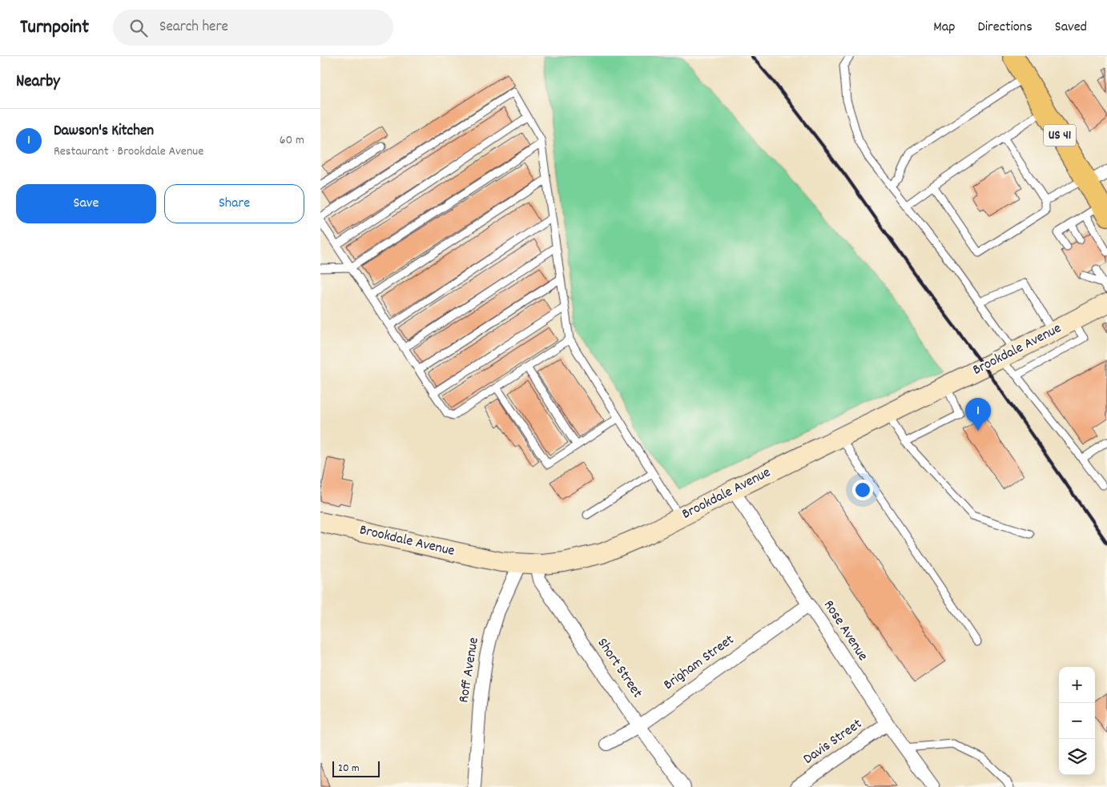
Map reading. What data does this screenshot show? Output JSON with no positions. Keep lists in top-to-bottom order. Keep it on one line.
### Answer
{"streets":{"main road":["US 41"],"street":["Brookdale Avenue","Rose Avenue","Brigham Street","Short Street","Roff Avenue","Davis Street"]},"crossings":[["Brookdale Avenue","Rose Avenue"],["Brookdale Avenue","Short Street"],["Brookdale Avenue","Roff Avenue"],["Rose Avenue","Brigham Street"],["Rose Avenue","Davis Street"],["Brigham Street","Short Street"],["Short Street","Roff Avenue"]],"scale_bar":"20 m","page":{"header":"Turnpoint","search":"Search here","nav":["Map","Directions","Saved"],"heading":"Nearby","list":[{"mark":"1","name":"Dawson's Kitchen","note":"Restaurant · Brookdale Avenue","value":"60 m"}],"buttons":["Save","Share"],"pins":"1","map_buttons":["+","−"],"scale":"20 m"}}
